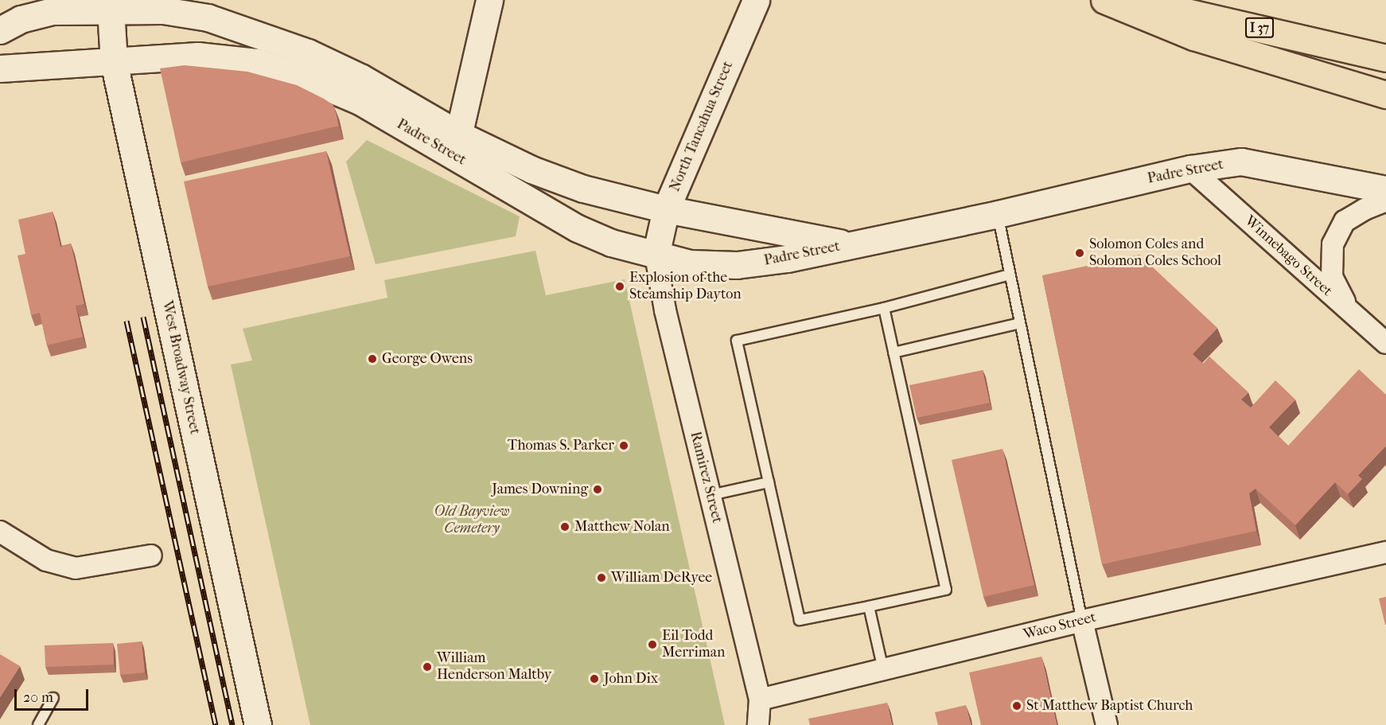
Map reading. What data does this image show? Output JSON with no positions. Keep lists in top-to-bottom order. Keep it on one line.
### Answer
{"streets":{"highway":["I 37"],"main road":["North Tancahua Street","Padre Street","West Broadway Street"],"street":["Winnebago Street","Ramirez Street","Waco Street"]},"crossings":[["North Tancahua Street","Padre Street"],["North Tancahua Street","Ramirez Street"],["Padre Street","Winnebago Street"],["Padre Street","West Broadway Street"],["Padre Street","Ramirez Street"],["Ramirez Street","Waco Street"]],"parks":["Old Bayview Cemetery"],"places":["Solomon Coles and Solomon Coles School","Explosion of the Steamship Dayton","George Owens","Thomas S. Parker","James Downing","Matthew Nolan","William DeRyee","Eil Todd Merriman","William Henderson Maltby","John Dix","St Matthew Baptist Church"],"scale_bar":"20 m"}
